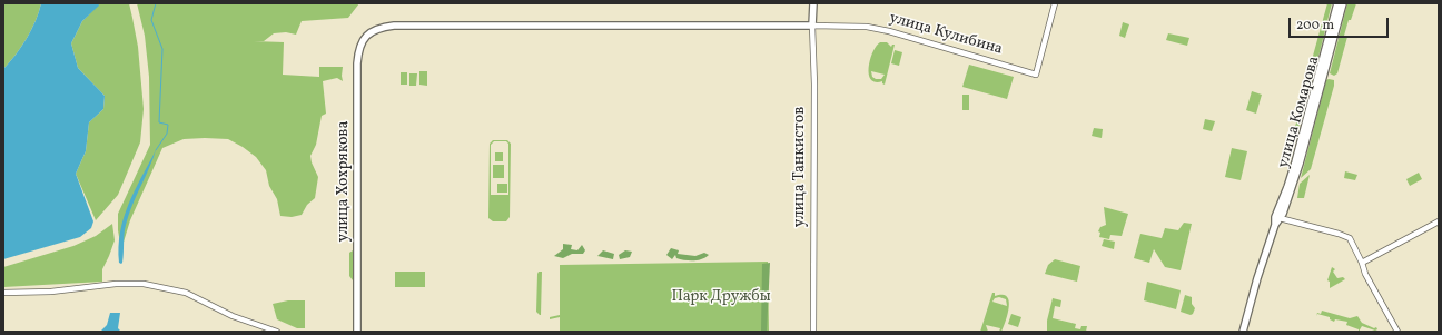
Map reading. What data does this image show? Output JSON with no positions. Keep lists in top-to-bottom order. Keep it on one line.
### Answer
{"streets":{"main road":["улица Кулибина","улица Комарова","улица Танкистов","улица Хохрякова"]},"crossings":[["улица Кулибина","улица Танкистов"],["улица Кулибина","улица Хохрякова"]],"parks":["Парк Дружбы"],"scale_bar":"200 m"}
